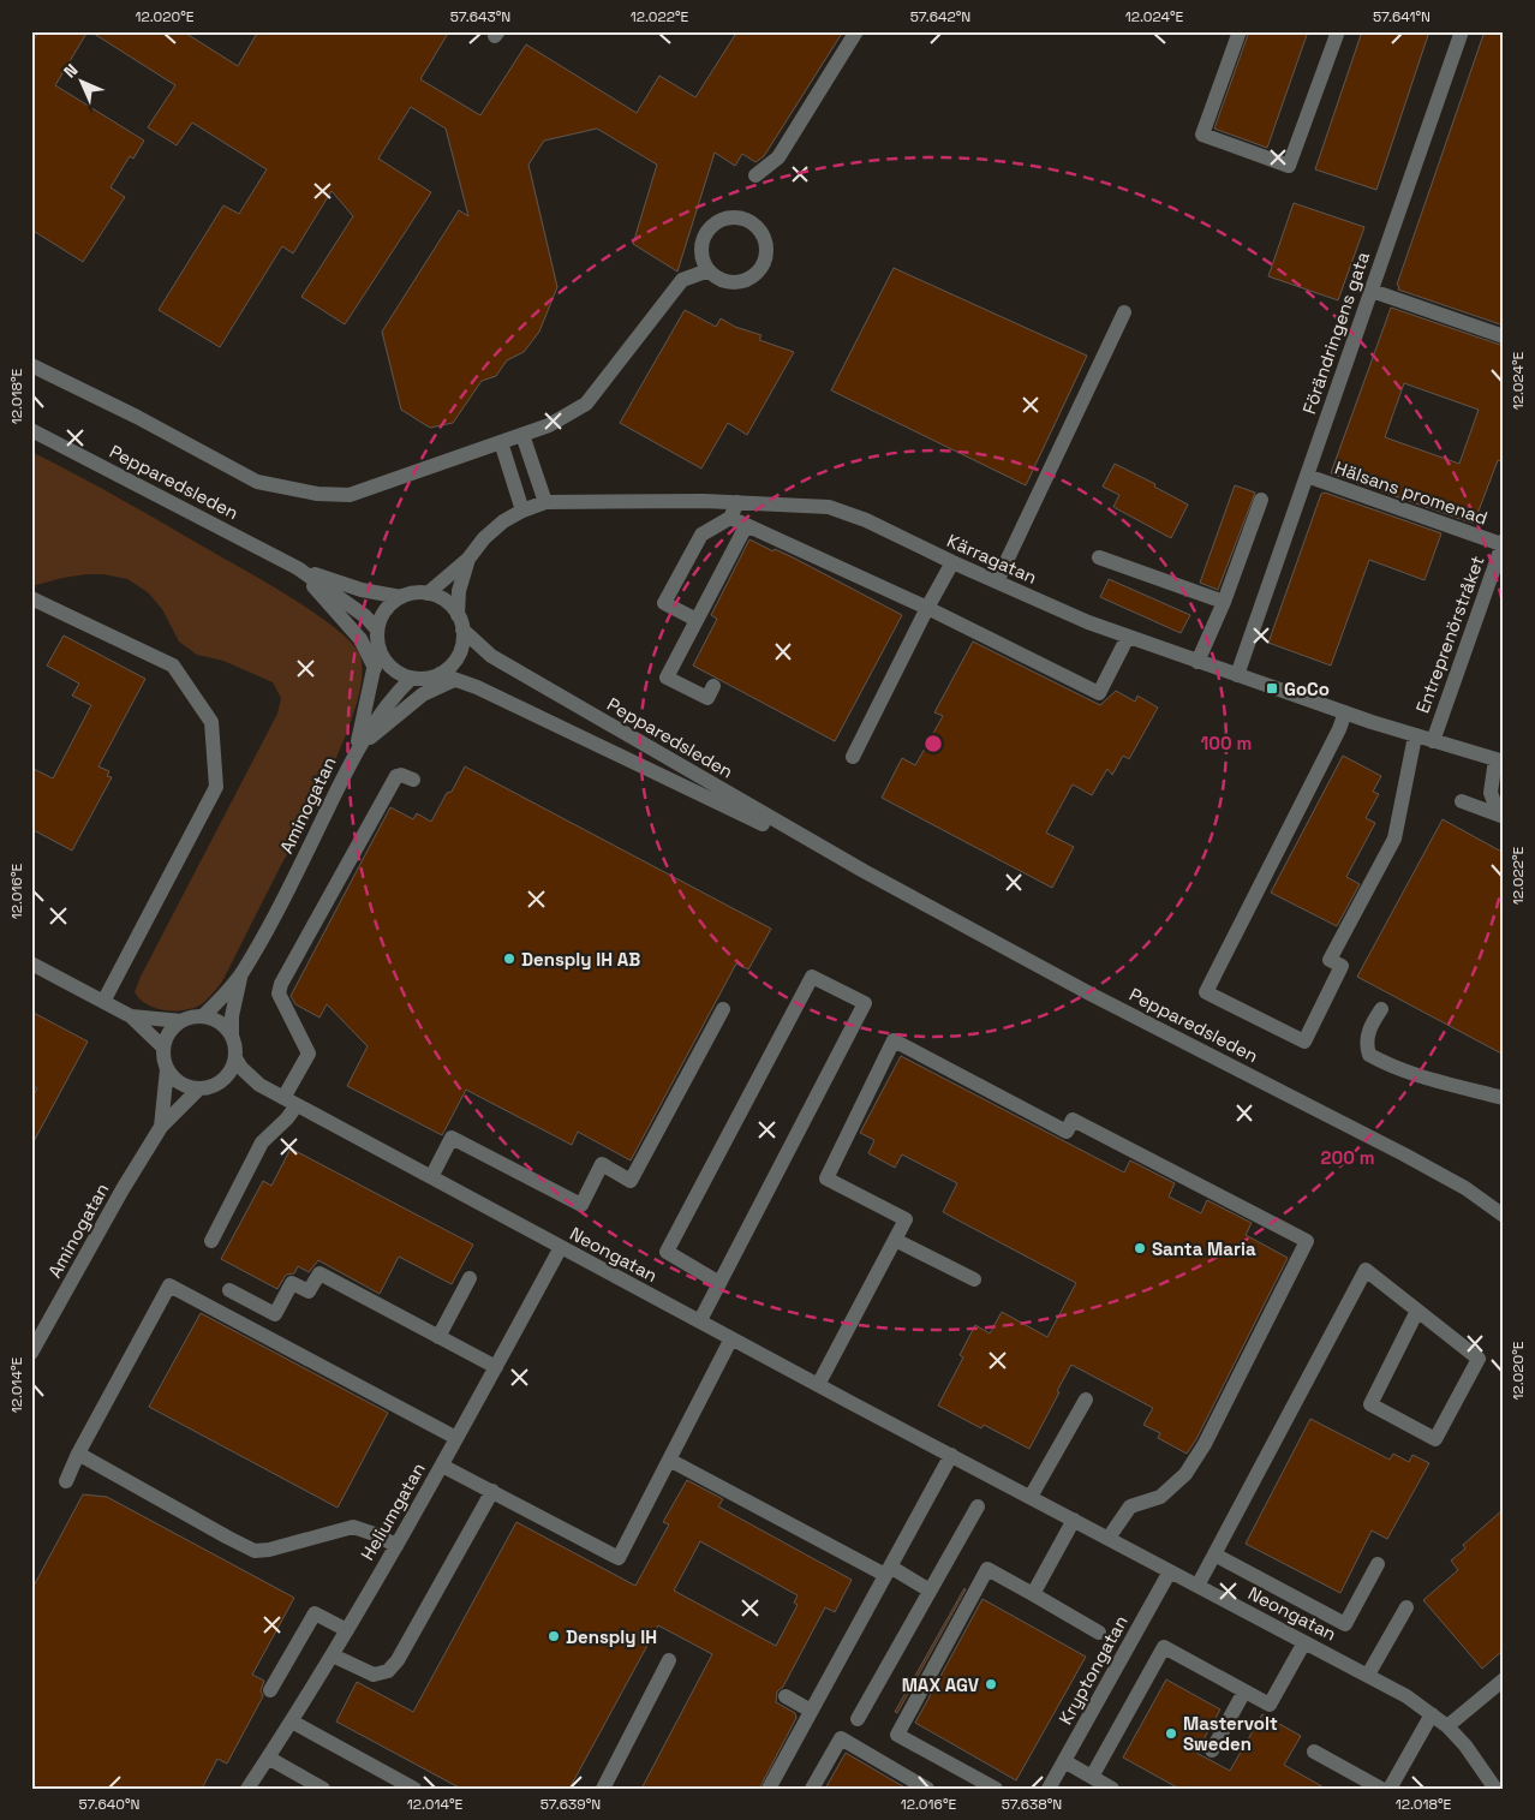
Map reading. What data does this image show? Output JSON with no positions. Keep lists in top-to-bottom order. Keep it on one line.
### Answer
{"streets":{"street":["Förändringens gata","Pepparedsleden","Hälsans promenad","Kärragatan","Entreprenörstråket","Aminogatan","Neongatan","Heliumgatan","Kryptongatan"]},"crossings":[["Förändringens gata","Hälsans promenad"],["Förändringens gata","Kärragatan"],["Pepparedsleden","Kärragatan"],["Pepparedsleden","Aminogatan"],["Hälsans promenad","Entreprenörstråket"],["Kärragatan","Entreprenörstråket"],["Kärragatan","Aminogatan"],["Aminogatan","Neongatan"],["Neongatan","Heliumgatan"],["Neongatan","Kryptongatan"]],"places":{"transit":["GoCo"],"other":["Densply IH AB","Santa Maria","Densply IH","MAX AGV","Mastervolt Sweden"]},"north":"top left","coordinates":["12.020°E","57.643°N","12.022°E","57.642°N","12.024°E","57.641°N","12.018°E","12.016°E","12.014°E","57.640°N","57.639°N","57.638°N"],"rings":["100 m","200 m"]}
